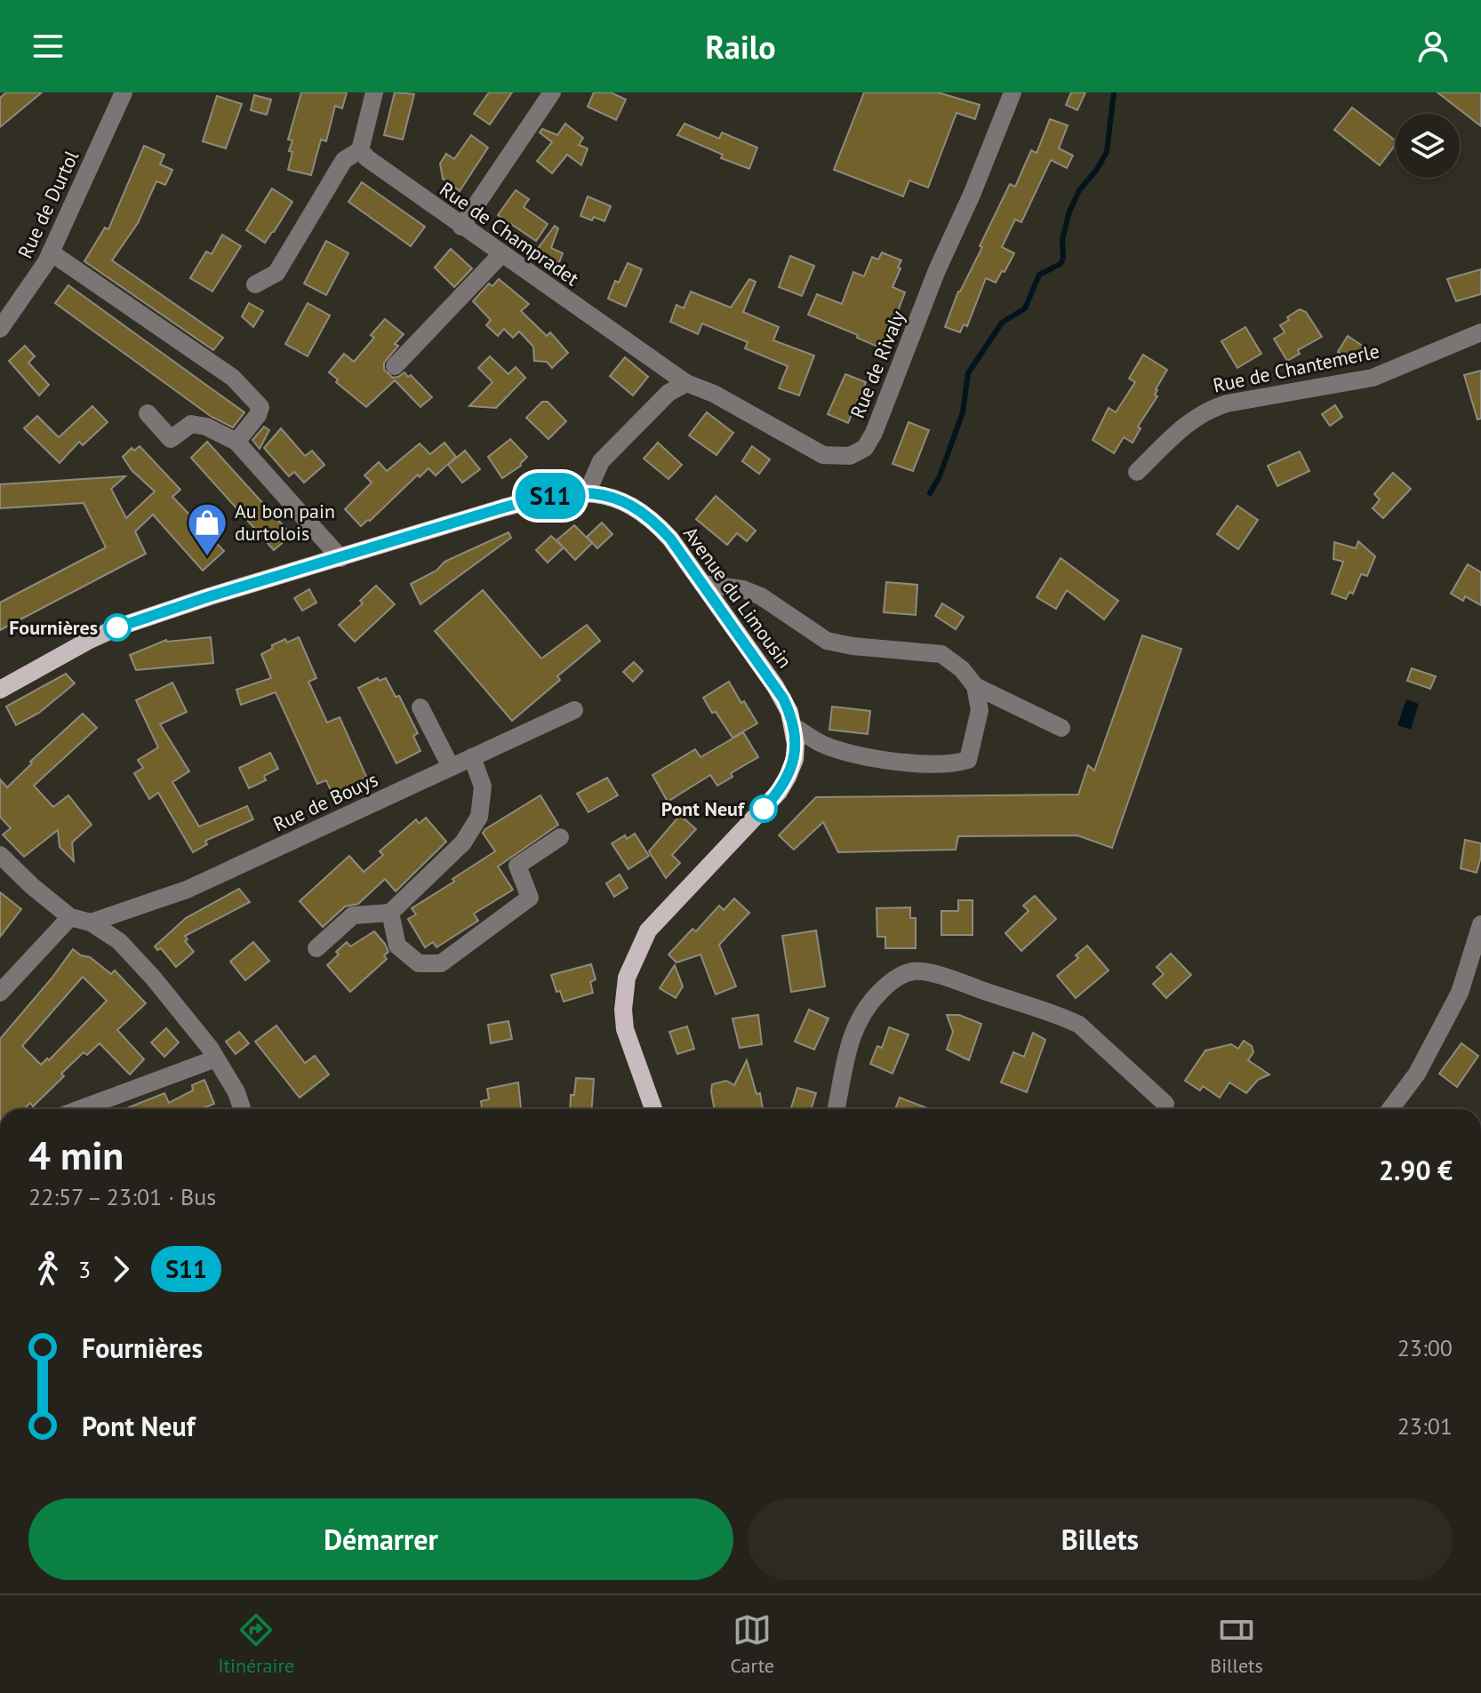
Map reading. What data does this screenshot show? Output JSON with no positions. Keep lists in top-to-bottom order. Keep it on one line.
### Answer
{"streets":{"main road":["Avenue du Limousin"],"street":["Rue de Durtol","Rue de Champradet","Rue de Rivaly","Rue de Chantemerle","Rue de Bouys"]},"crossings":[["Rue de Champradet","Rue de Rivaly"]],"places":{"shop":["Au bon pain durtolois"],"other":["Fournières","Pont Neuf"]},"lines":["bus line S11"],"page":{"header":"Railo","on_map":"S11","heading":["4 min","22:57 – 23:01 · Bus","2.90 €"],"legs":["3","S11"],"list":[{"name":"Fournières","value":"23:00"},{"name":"Pont Neuf","value":"23:01"}],"buttons":["Démarrer","Billets"],"tabs":["Itinéraire","Carte","Billets"]}}
